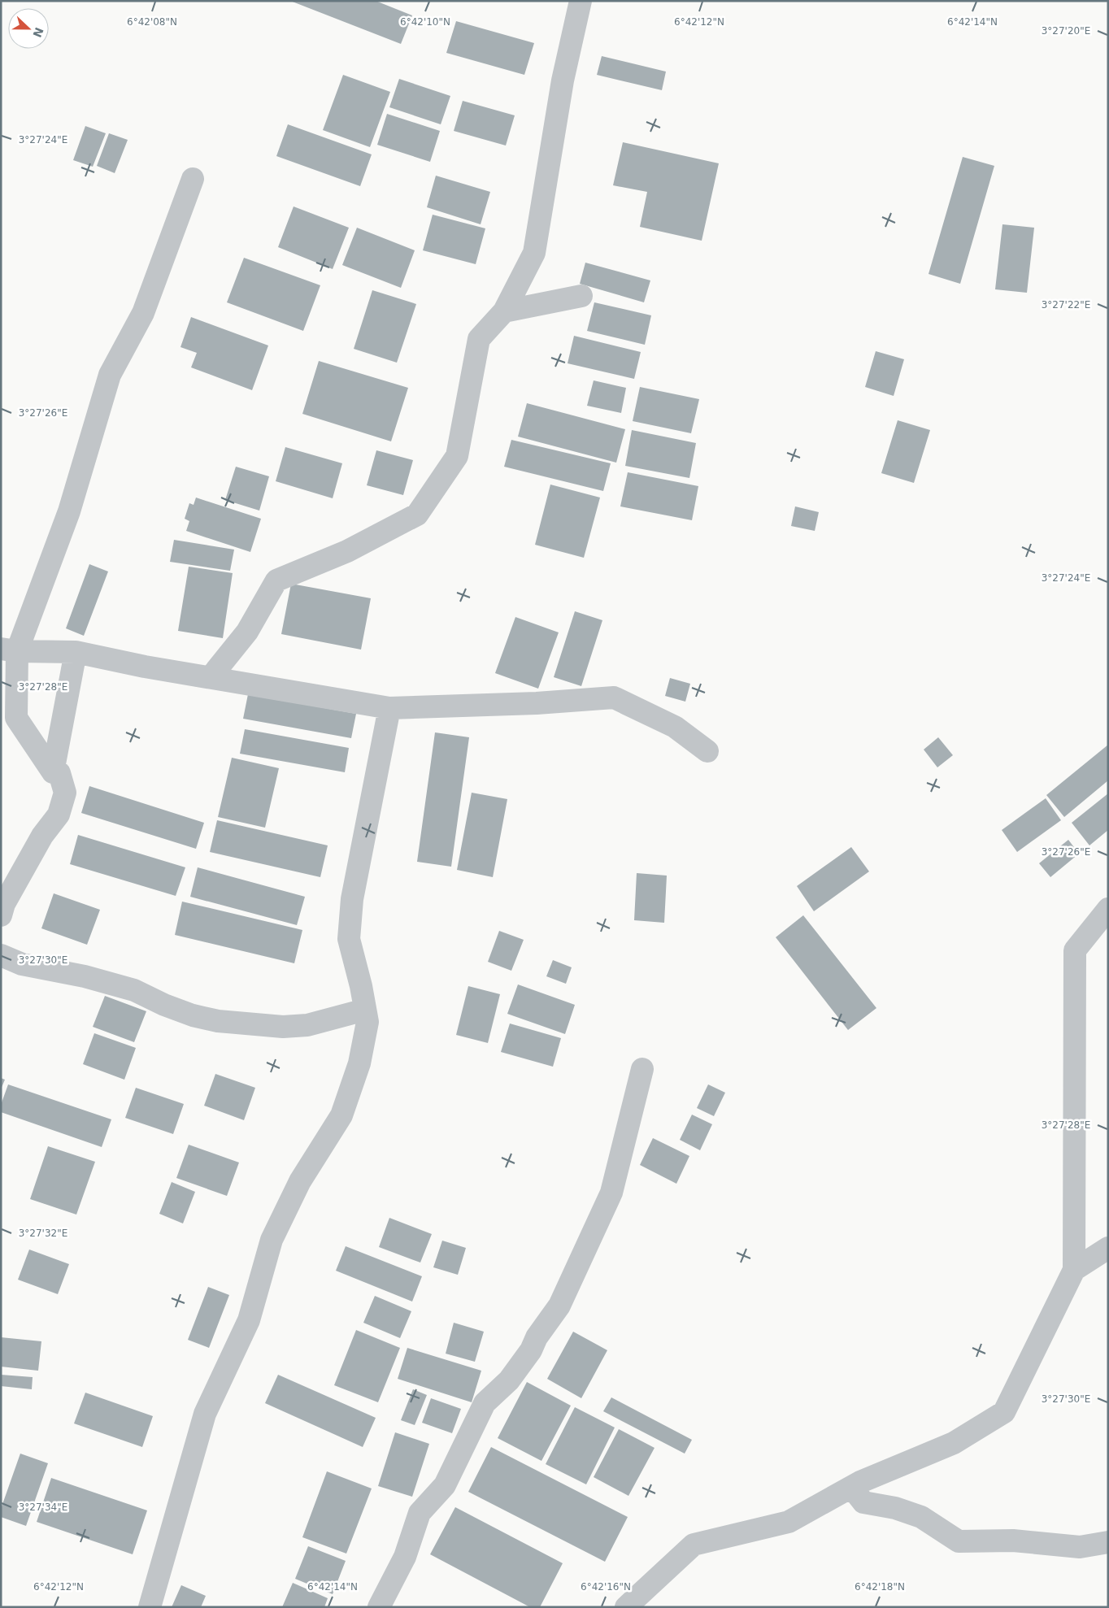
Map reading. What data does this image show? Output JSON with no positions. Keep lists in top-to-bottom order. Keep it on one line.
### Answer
{"north":"right","coordinates":["6°42'08\"N","6°42'10\"N","6°42'12\"N","6°42'14\"N","3°27'20\"E","3°27'24\"E","3°27'22\"E","3°27'26\"E","3°27'28\"E","3°27'30\"E","3°27'32\"E","3°27'34\"E","6°42'16\"N","6°42'18\"N"]}
